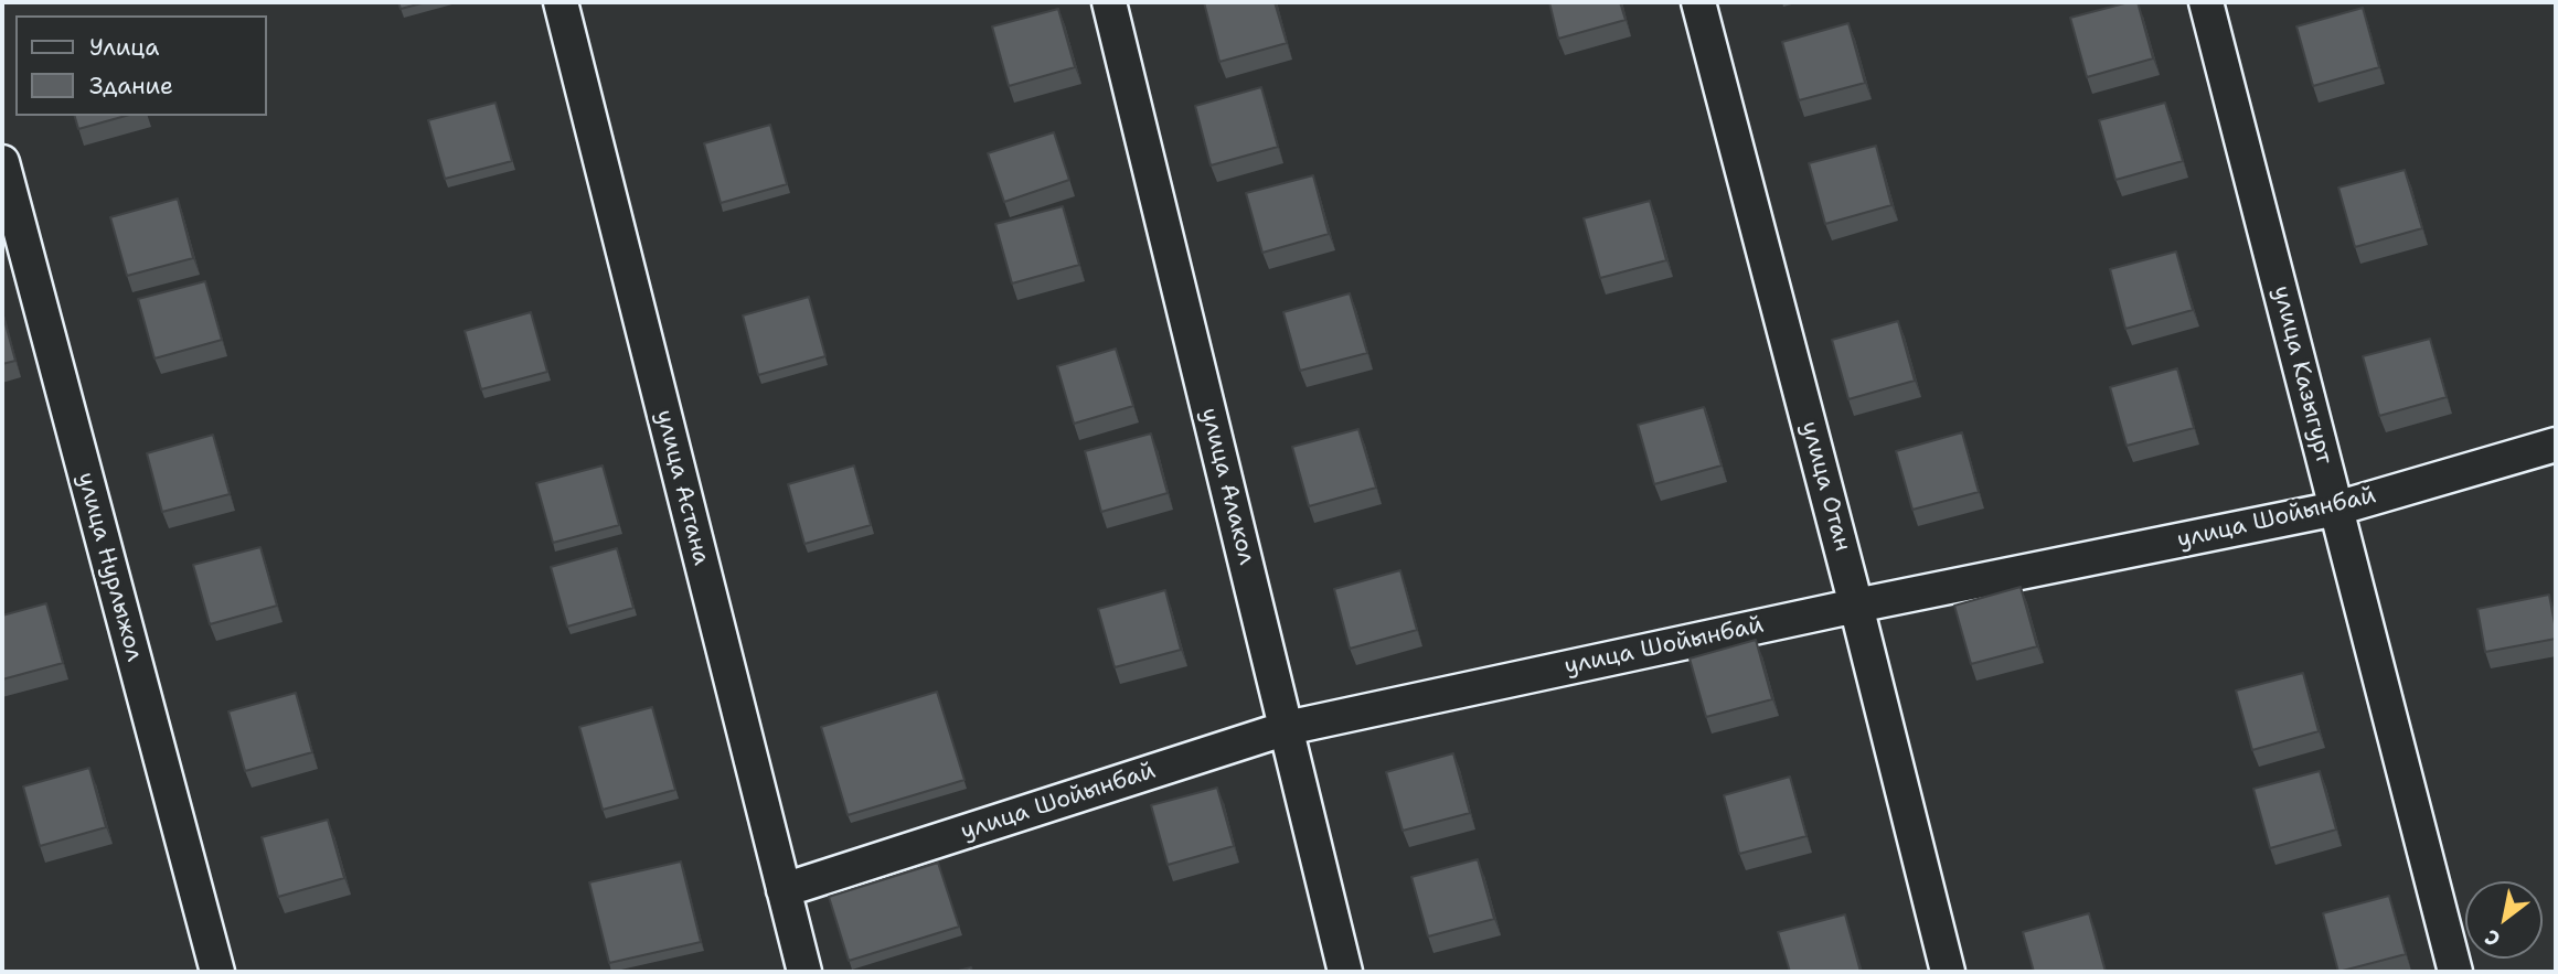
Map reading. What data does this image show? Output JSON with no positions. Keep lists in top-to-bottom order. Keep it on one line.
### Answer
{"streets":{"street":["улица Казыгурт","улица Алакол","улица Отан","улица Астана","улица Шойынбай","улица Нурлыжол"]},"crossings":[["улица Казыгурт","улица Шойынбай"],["улица Алакол","улица Шойынбай"],["улица Отан","улица Шойынбай"],["улица Астана","улица Шойынбай"]],"legend":["Улица","Здание"],"north":"bottom left"}
